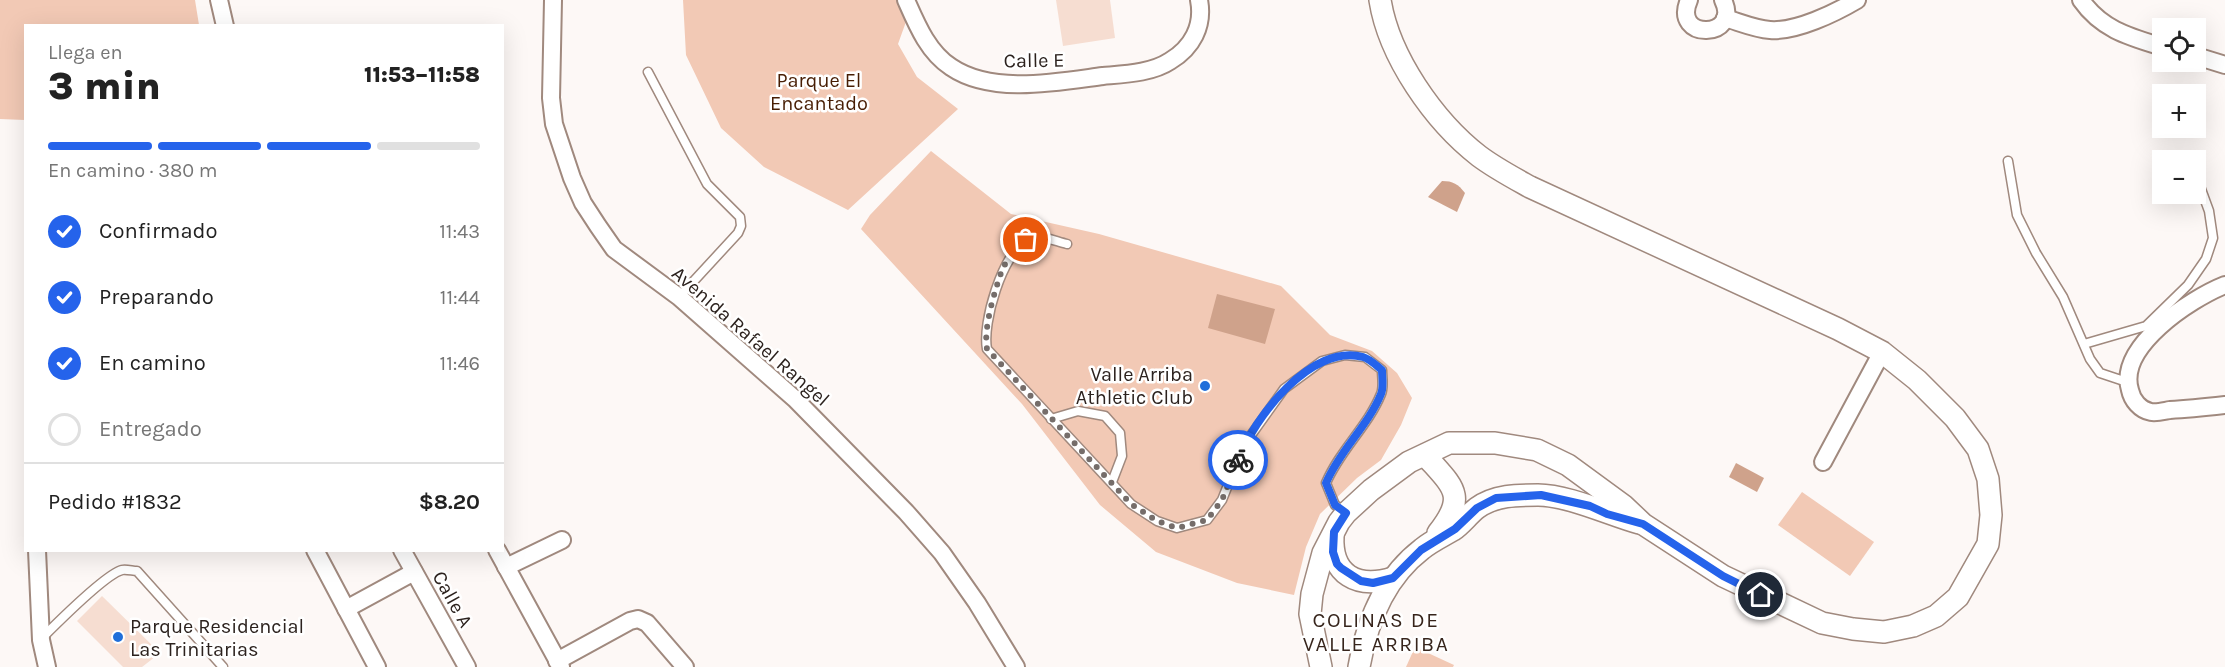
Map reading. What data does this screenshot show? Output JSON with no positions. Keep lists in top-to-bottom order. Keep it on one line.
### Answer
{"streets":{"street":["Calle E","Avenida Rafael Rangel","Calle A"]},"districts":["COLINAS DE VALLE ARRIBA"],"parks":["Parque El Encantado"],"places":["Valle Arriba Athletic Club","Parque Residencial Las Trinitarias"],"page":{"map_buttons":["+","−"],"heading":["3 min","Llega en","11:53–11:58"],"panel":["Pedido #1832","$8.20"],"bar":"En camino · 380 m","list":[["Confirmado","11:43"],["Preparando","11:44"],["En camino","11:46"],"Entregado"]}}
